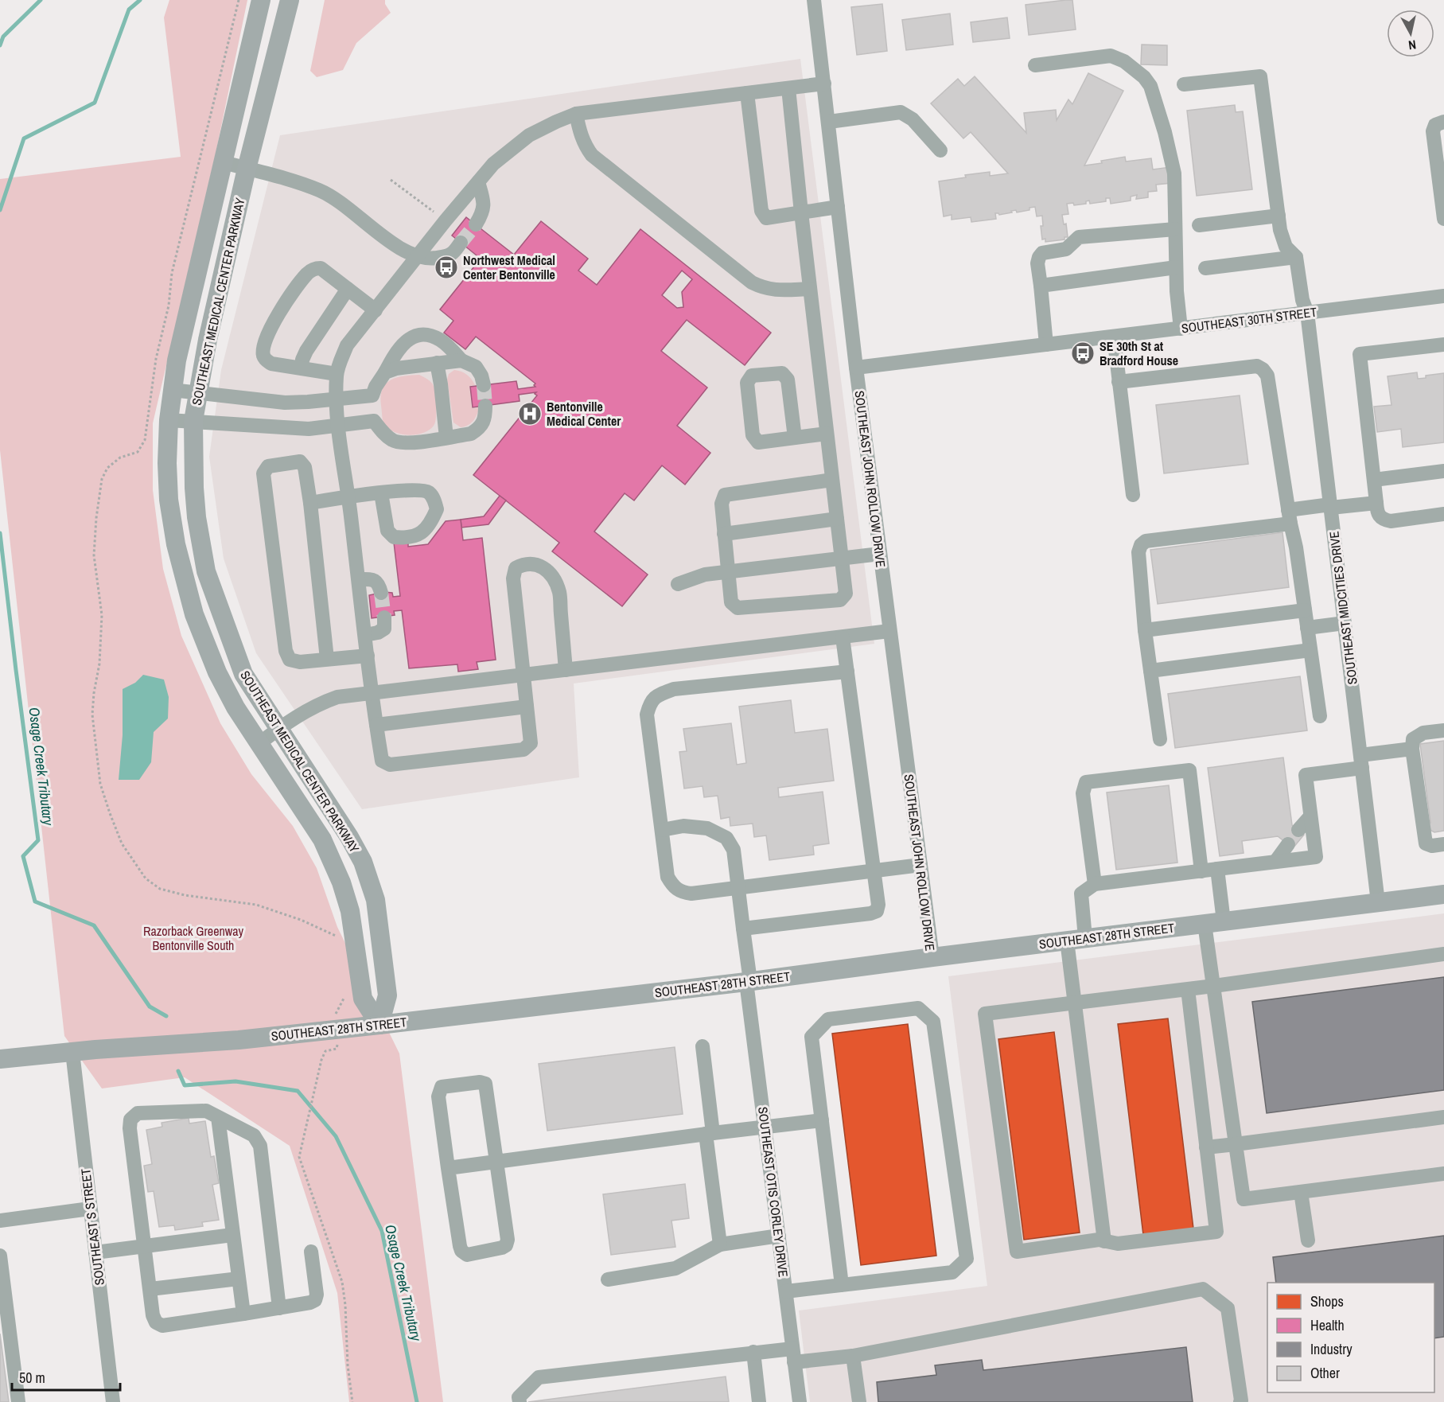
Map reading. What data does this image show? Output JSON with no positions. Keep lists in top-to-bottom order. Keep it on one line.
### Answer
{"streets":{"main road":["SOUTHEAST MEDICAL CENTER PARKWAY","SOUTHEAST 28TH STREET"],"street":["SOUTHEAST 30TH STREET","SOUTHEAST JOHN ROLLOW DRIVE","SOUTHEAST MIDCITIES DRIVE","SOUTHEAST OTIS CORLEY DRIVE","SOUTHEAST S STREET"]},"crossings":[["SOUTHEAST MEDICAL CENTER PARKWAY","SOUTHEAST 28TH STREET"],["SOUTHEAST 30TH STREET","SOUTHEAST JOHN ROLLOW DRIVE"],["SOUTHEAST 30TH STREET","SOUTHEAST MIDCITIES DRIVE"],["SOUTHEAST JOHN ROLLOW DRIVE","SOUTHEAST 28TH STREET"],["SOUTHEAST MIDCITIES DRIVE","SOUTHEAST 28TH STREET"],["SOUTHEAST 28TH STREET","SOUTHEAST OTIS CORLEY DRIVE"],["SOUTHEAST 28TH STREET","SOUTHEAST S STREET"]],"water":["Osage Creek Tributary"],"parks":["Razorback Greenway Bentonville South"],"places":{"bus stop":["Northwest Medical Center Bentonville","SE 30th St at Bradford House"],"hospital":["Bentonville Medical Center"]},"legend":["Shops","Health","Industry","Other"],"scale_bar":"50 m","north":"bottom"}
